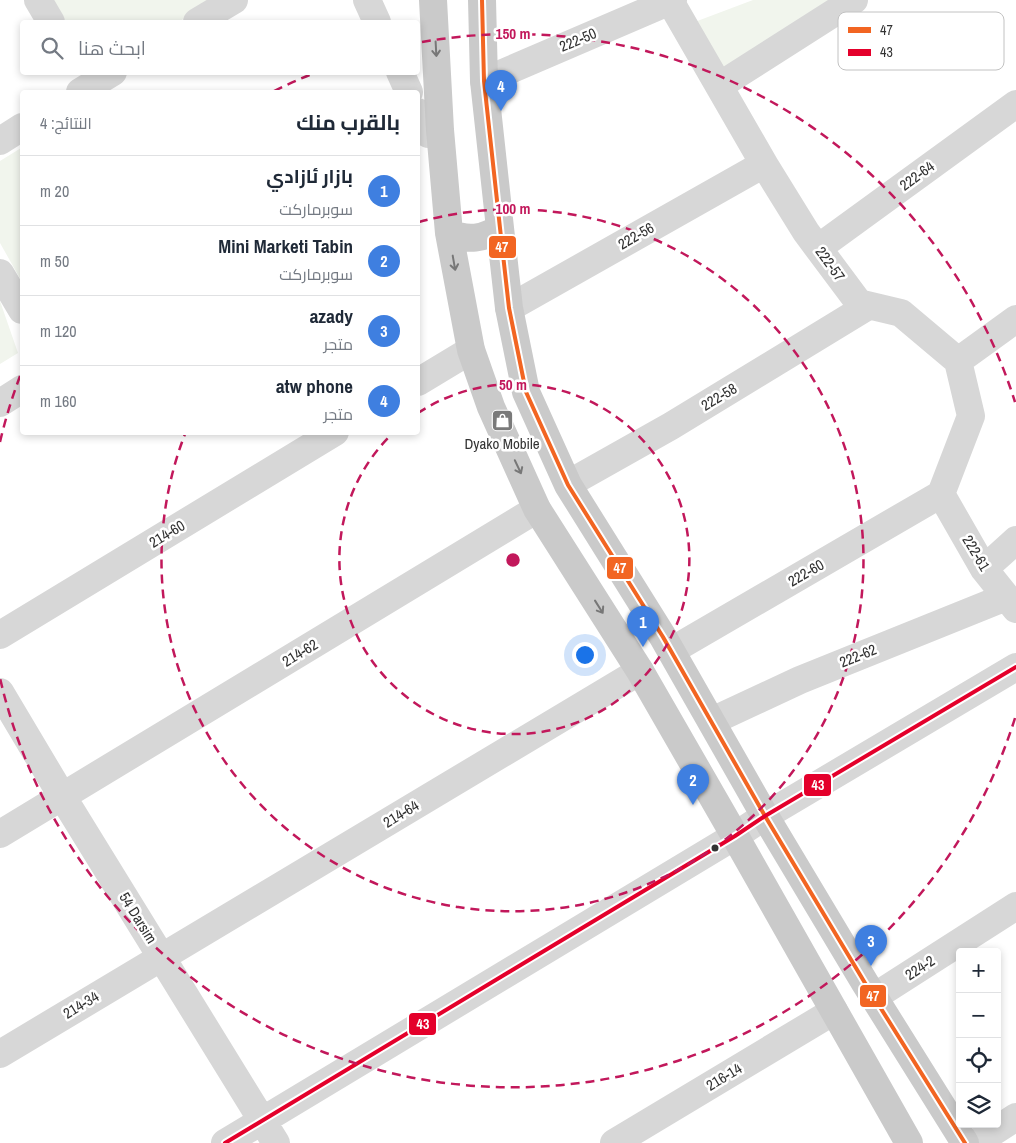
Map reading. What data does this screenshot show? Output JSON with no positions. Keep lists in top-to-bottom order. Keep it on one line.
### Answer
{"streets":{"street":["222-50","222-64","222-56","222-57","222-58","214-60","222-61","222-60","214-62","222-62","214-64","54 Darsim","224-2","214-34","216-14"]},"crossings":[["222-50","222-57"],["222-64","222-57"],["222-56","222-57"],["222-57","222-58"],["222-61","222-60"],["222-61","222-62"],["214-62","54 Darsim"],["214-64","54 Darsim"],["214-64","214-34"],["54 Darsim","214-34"]],"places":{"shop":["Dyako Mobile"]},"lines":["transit line 47","transit line 43"],"legend":["47","43"],"page":{"search":"ابحث هنا","pins":["4","1","2","3"],"heading":["بالقرب منك","النتائج: 4"],"list":[{"mark":"1","name":"بازار ئازادي","note":"سوبرماركت","value":"20 m"},{"mark":"2","name":"Mini Marketi Tabin","note":"سوبرماركت","value":"50 m"},{"mark":"3","name":"azady","note":"متجر","value":"120 m"},{"mark":"4","name":"atw phone","note":"متجر","value":"160 m"}],"map_buttons":["+","−"]},"rings":["150 m","100 m","50 m"]}
